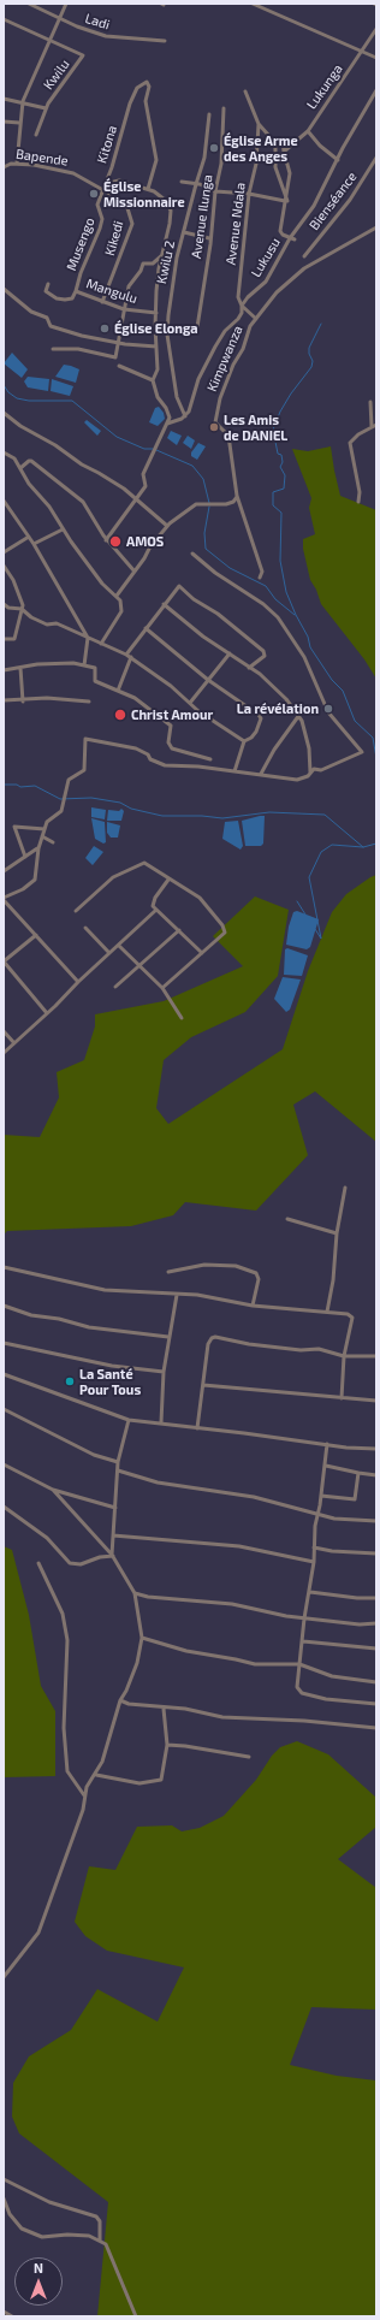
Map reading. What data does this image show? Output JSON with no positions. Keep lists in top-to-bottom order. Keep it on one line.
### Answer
{"streets":{"street":["Ladi","Kwilu","Lukunga","Kitona","Bapende","Bienséance","Avenue Ilunga","Avenue Ndala","Kikedi","Musengo","Lukusu","Kwilu 2","Mangulu","Kimpwanza"]},"crossings":[["Kitona","Bapende"],["Kitona","Kikedi"],["Kitona","Musengo"],["Bapende","Kikedi"],["Avenue Ndala","Lukusu"],["Kikedi","Mangulu"],["Musengo","Mangulu"],["Lukusu","Kwilu 2"]],"places":["Église Arme des Anges","Église Missionnaire","Église Elonga","Les Amis de DANIEL","AMOS","La révélation","Christ Amour","La Santé Pour Tous"],"north":"top"}
